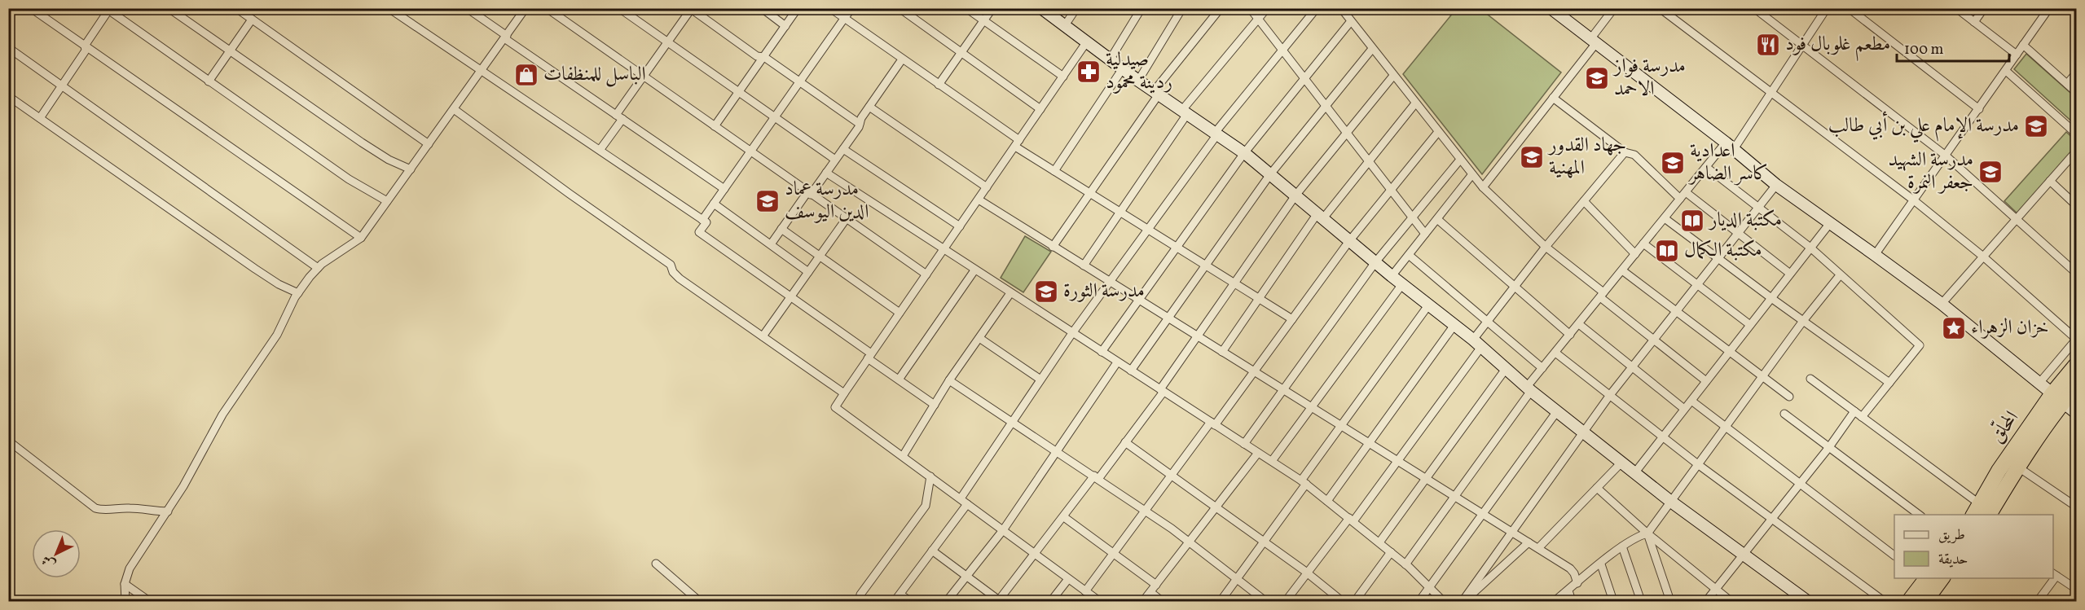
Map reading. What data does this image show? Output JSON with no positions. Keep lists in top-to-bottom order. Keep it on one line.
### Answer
{"streets":{"highway":["المحلّق"]},"places":{"restaurant":["مطعم غلوبال فود"],"pharmacy":["صيدلية ردينة محمود"],"shop":["الباسل للمنظفات"],"school or university":["مدرسة فواز الاحمد","مدرسة الإمام علي بن أبي طالب","جهاد القدور المهنية","اعدادية كاسر الضاهر","مدرسة الشهيد جعفر النمرة","مدرسة عماد الدين اليوسف","مدرسة الثورة"],"library":["مكتبة الديار","مكتبة الكمال"],"place":["خزان الزهراء"]},"legend":["طريق","حديقة"],"scale_bar":"100 m","north":"bottom left"}
